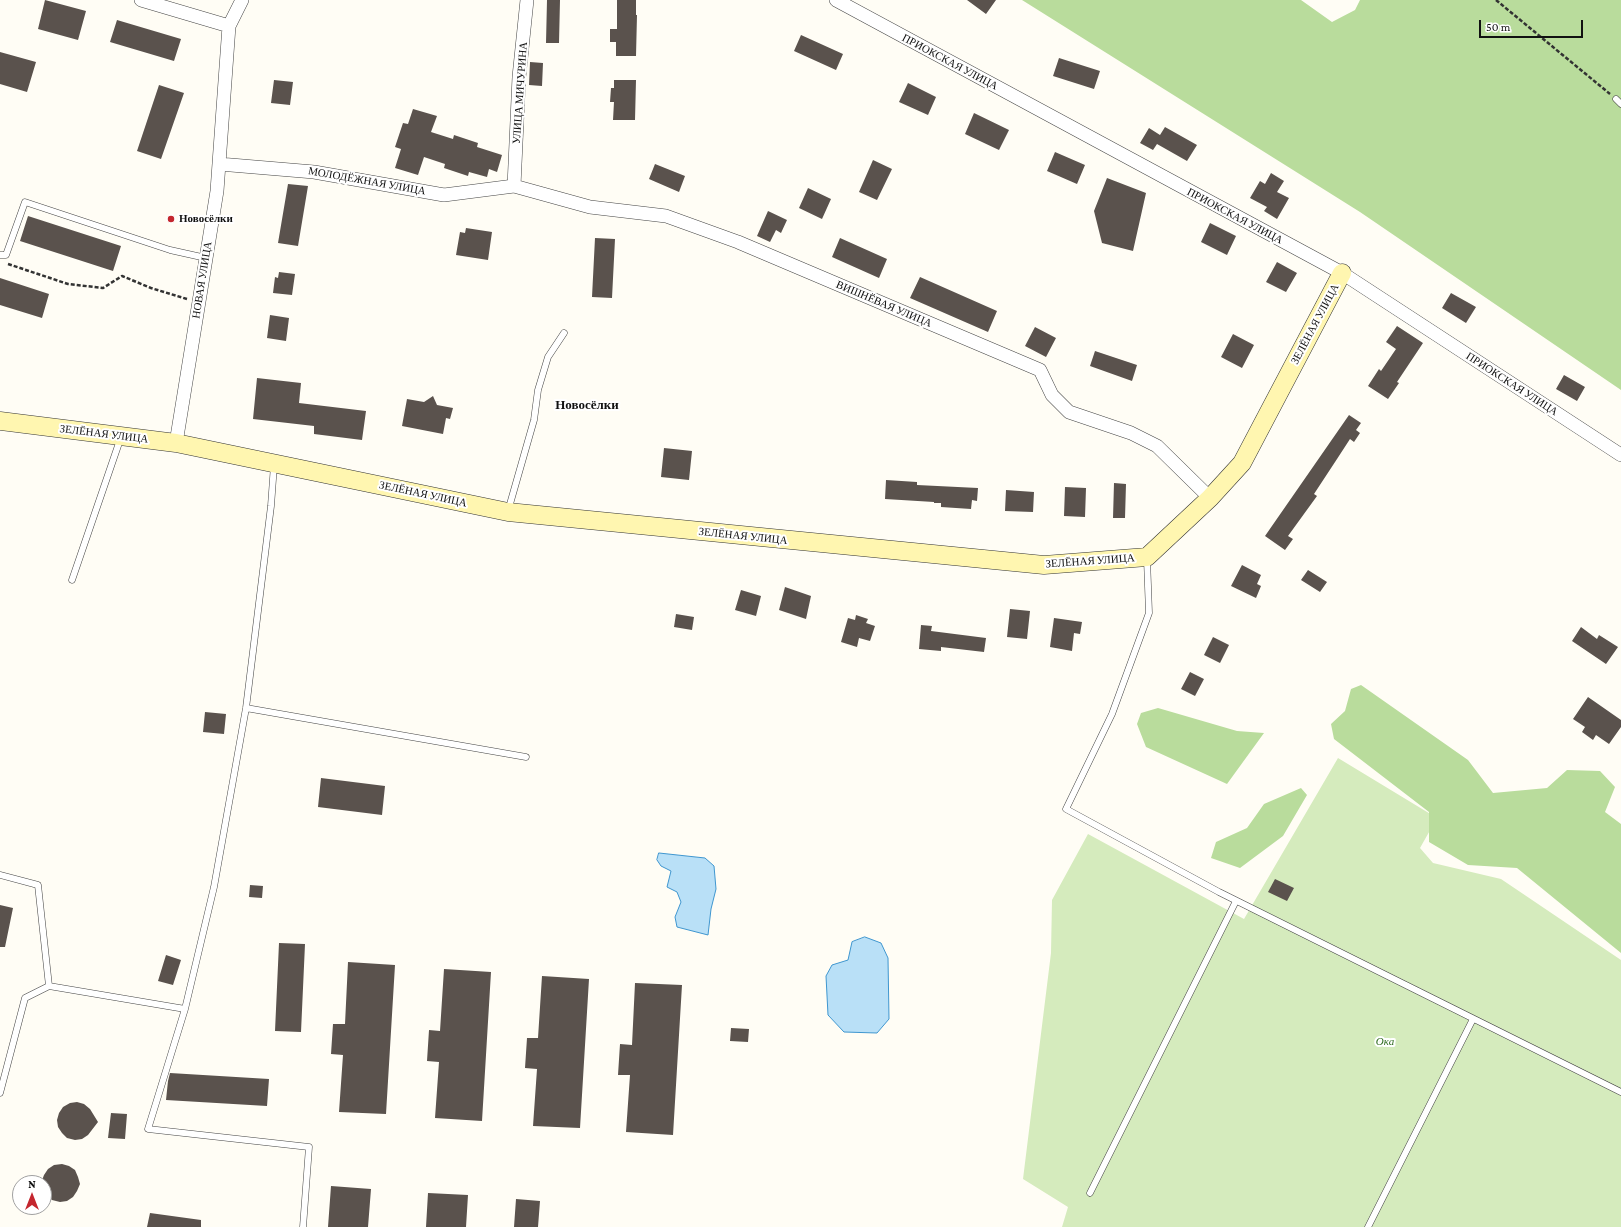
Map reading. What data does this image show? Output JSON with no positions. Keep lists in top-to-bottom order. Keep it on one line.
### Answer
{"streets":{"street":["ПРИОКСКАЯ УЛИЦА","УЛИЦА МИЧУРИНА","МОЛОДЁЖНАЯ УЛИЦА","НОВАЯ УЛИЦА","ВИШНЁВАЯ УЛИЦА","ЗЕЛЁНАЯ УЛИЦА"]},"crossings":[["ПРИОКСКАЯ УЛИЦА","ЗЕЛЁНАЯ УЛИЦА"],["УЛИЦА МИЧУРИНА","МОЛОДЁЖНАЯ УЛИЦА"],["УЛИЦА МИЧУРИНА","ВИШНЁВАЯ УЛИЦА"],["МОЛОДЁЖНАЯ УЛИЦА","НОВАЯ УЛИЦА"],["МОЛОДЁЖНАЯ УЛИЦА","ВИШНЁВАЯ УЛИЦА"],["НОВАЯ УЛИЦА","ЗЕЛЁНАЯ УЛИЦА"],["ВИШНЁВАЯ УЛИЦА","ЗЕЛЁНАЯ УЛИЦА"]],"districts":["Новосёлки"],"parks":["Ока"],"places":["Новосёлки"],"scale_bar":"50 m","north":"top"}
